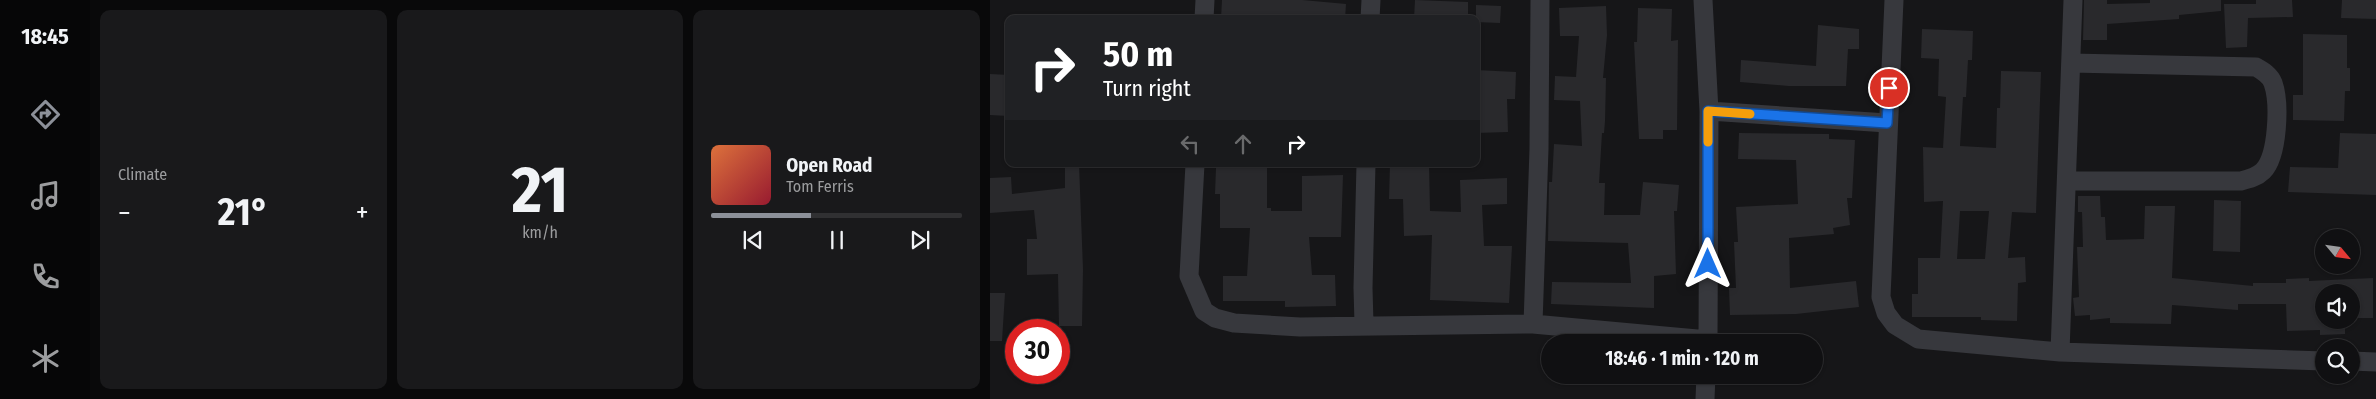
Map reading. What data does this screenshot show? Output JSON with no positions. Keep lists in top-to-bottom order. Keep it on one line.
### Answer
{"north":"bottom right","page":{"tabs":"18:45","tile":["Climate",["21","km/h"]],"turn":["50 m","Turn right"],"song":["Open Road","Tom Ferris"],"heat":["−","21°","+"],"limit":"30","trip":"18:46 · 1 min · 120 m"}}
